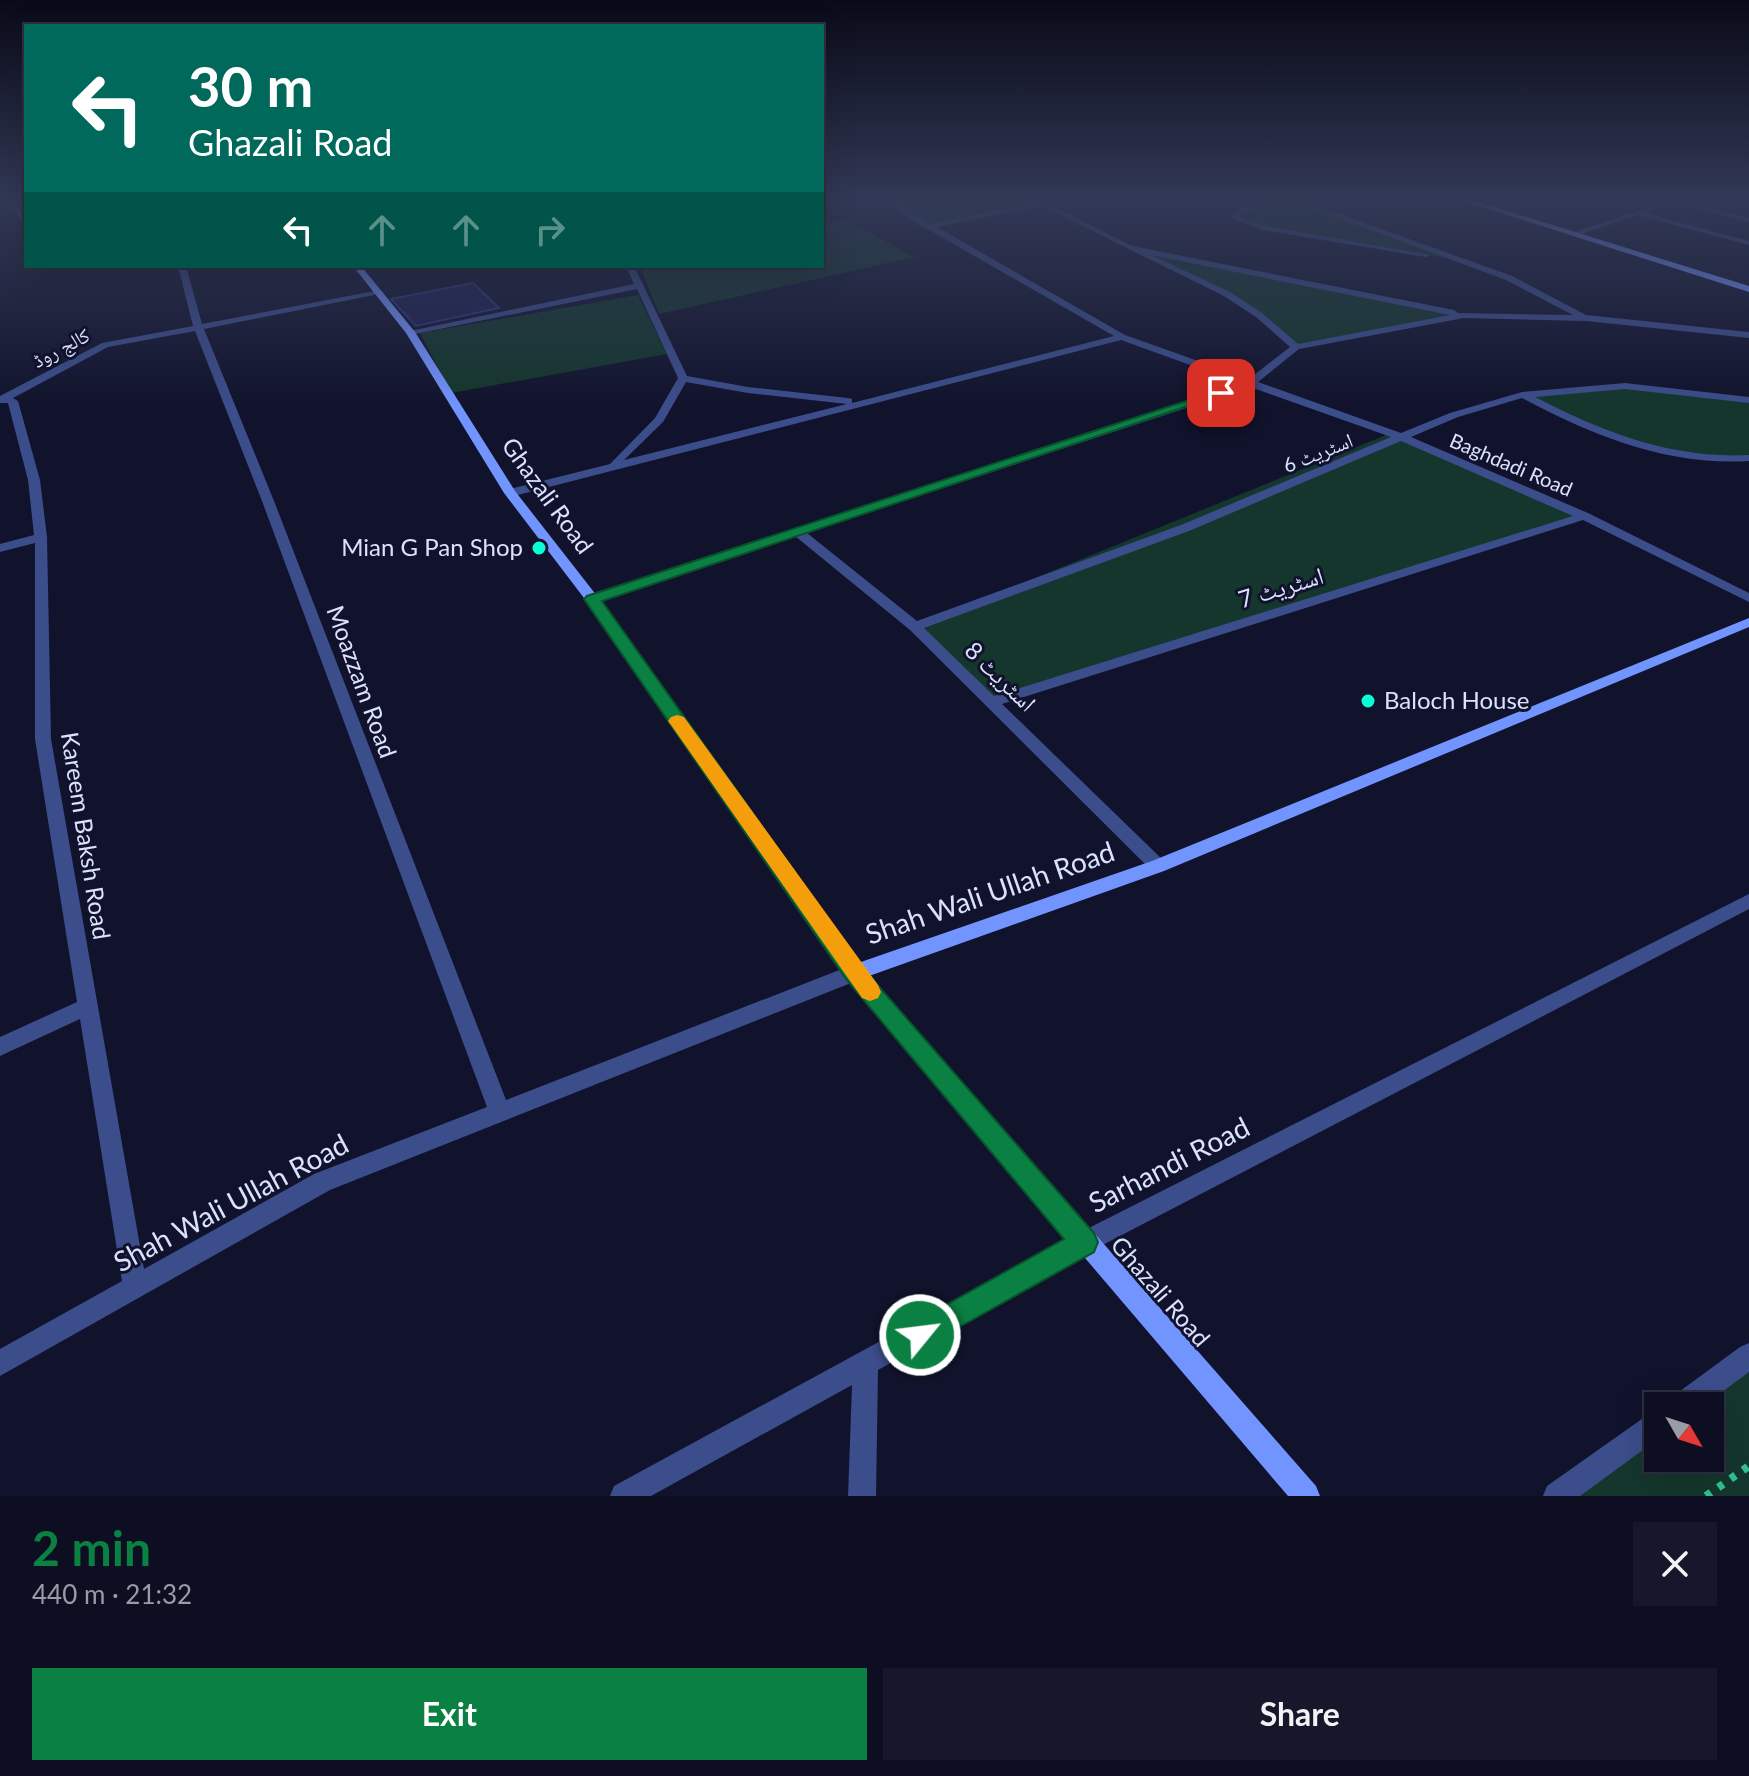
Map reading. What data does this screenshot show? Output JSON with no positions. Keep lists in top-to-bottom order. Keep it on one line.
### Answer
{"streets":{"main road":["Ghazali Road","Shah Wali Ullah Road"],"street":["کالج روڈ","اسٹریٹ 6","Baghdadi Road","اسٹریٹ 7","اسٹریٹ 8","Moazzam Road","Kareem Baksh Road","Sarhandi Road"]},"crossings":[["کالج روڈ","Ghazali Road"],["کالج روڈ","Moazzam Road"],["کالج روڈ","Kareem Baksh Road"],["اسٹریٹ 6","Baghdadi Road"],["اسٹریٹ 6","اسٹریٹ 8"],["Baghdadi Road","اسٹریٹ 7"],["Ghazali Road","Shah Wali Ullah Road"],["Ghazali Road","Sarhandi Road"],["اسٹریٹ 7","اسٹریٹ 8"],["اسٹریٹ 8","Shah Wali Ullah Road"],["Moazzam Road","Shah Wali Ullah Road"],["Kareem Baksh Road","Shah Wali Ullah Road"]],"places":["Mian G Pan Shop","Baloch House"],"north":"bottom right","page":{"turn":["30 m","Ghazali Road"],"heading":["2 min","440 m · 21:32"],"buttons":["Exit","Share"]}}
